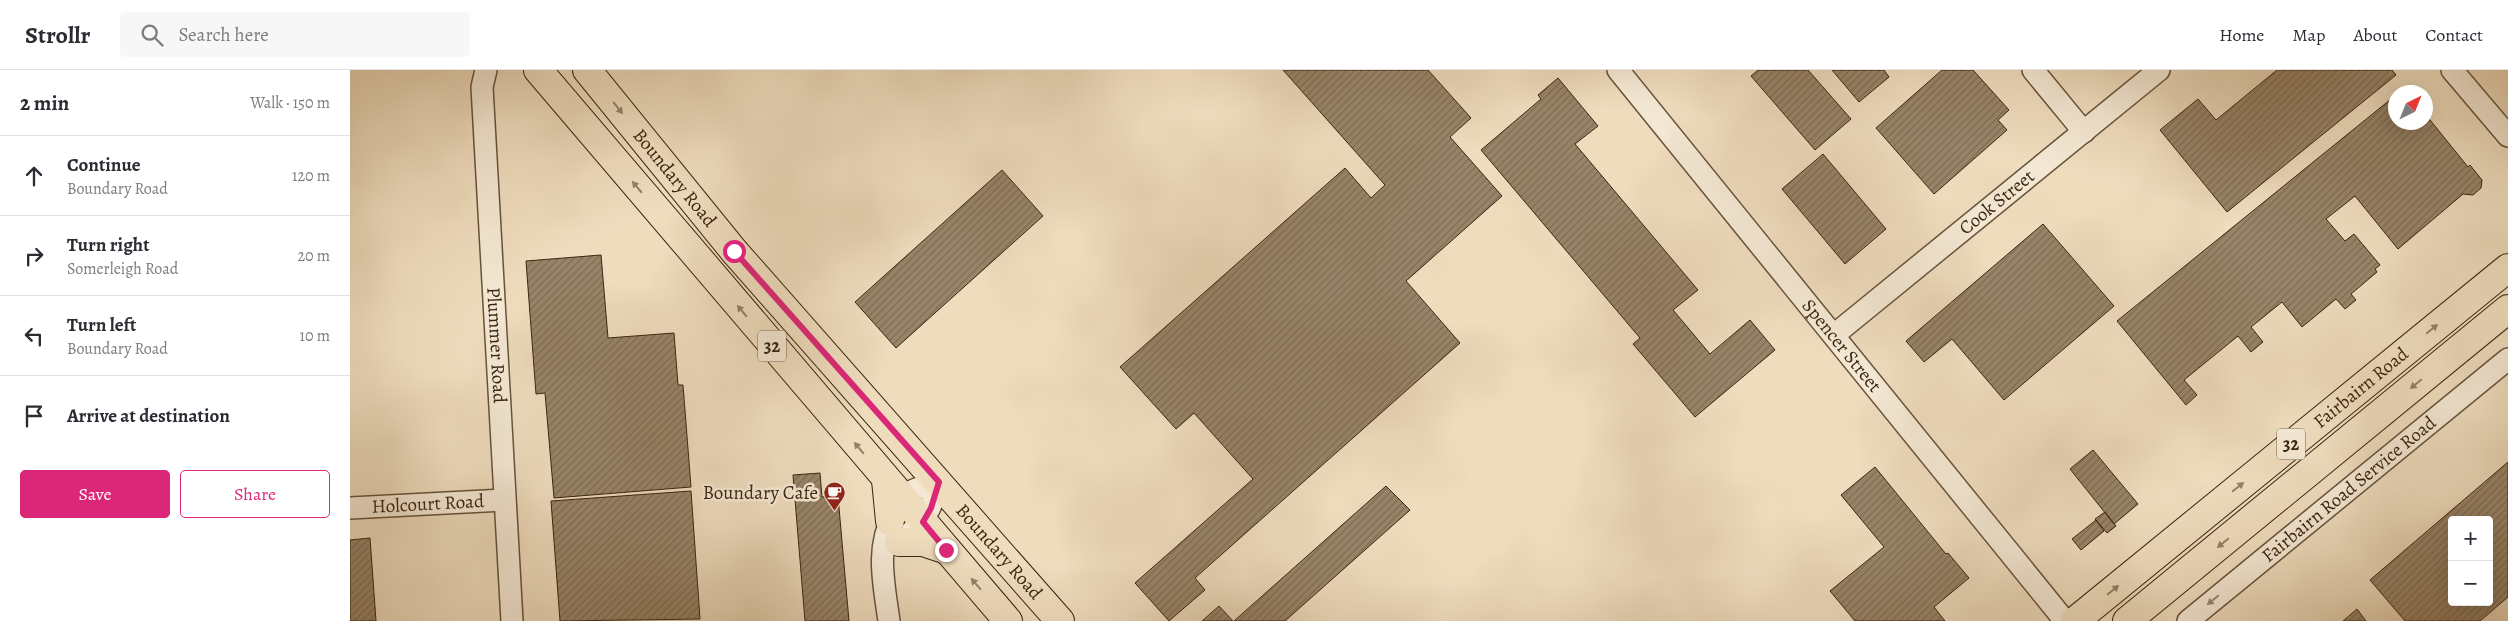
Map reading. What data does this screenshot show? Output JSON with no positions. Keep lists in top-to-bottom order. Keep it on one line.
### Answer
{"streets":{"main road":["Boundary Road","32","Fairbairn Road"],"street":["Cook Street","Plummer Road","Spencer Street","Fairbairn Road Service Road","Holcourt Road"]},"crossings":[["Cook Street","Spencer Street"],["Plummer Road","Holcourt Road"]],"one_way":["Fairbairn Road Service Road"],"places":{"cafe":["Boundary Cafe"]},"north":"top right","page":{"header":"Strollr","search":"Search here","nav":["Home","Map","About","Contact"],"heading":["2 min","Walk · 150 m"],"list":[["Continue","Boundary Road","120 m"],["Turn right","Somerleigh Road","20 m"],["Turn left","Boundary Road","10 m"],"Arrive at destination"],"buttons":["Save","Share"],"map_buttons":["+","−"]}}
